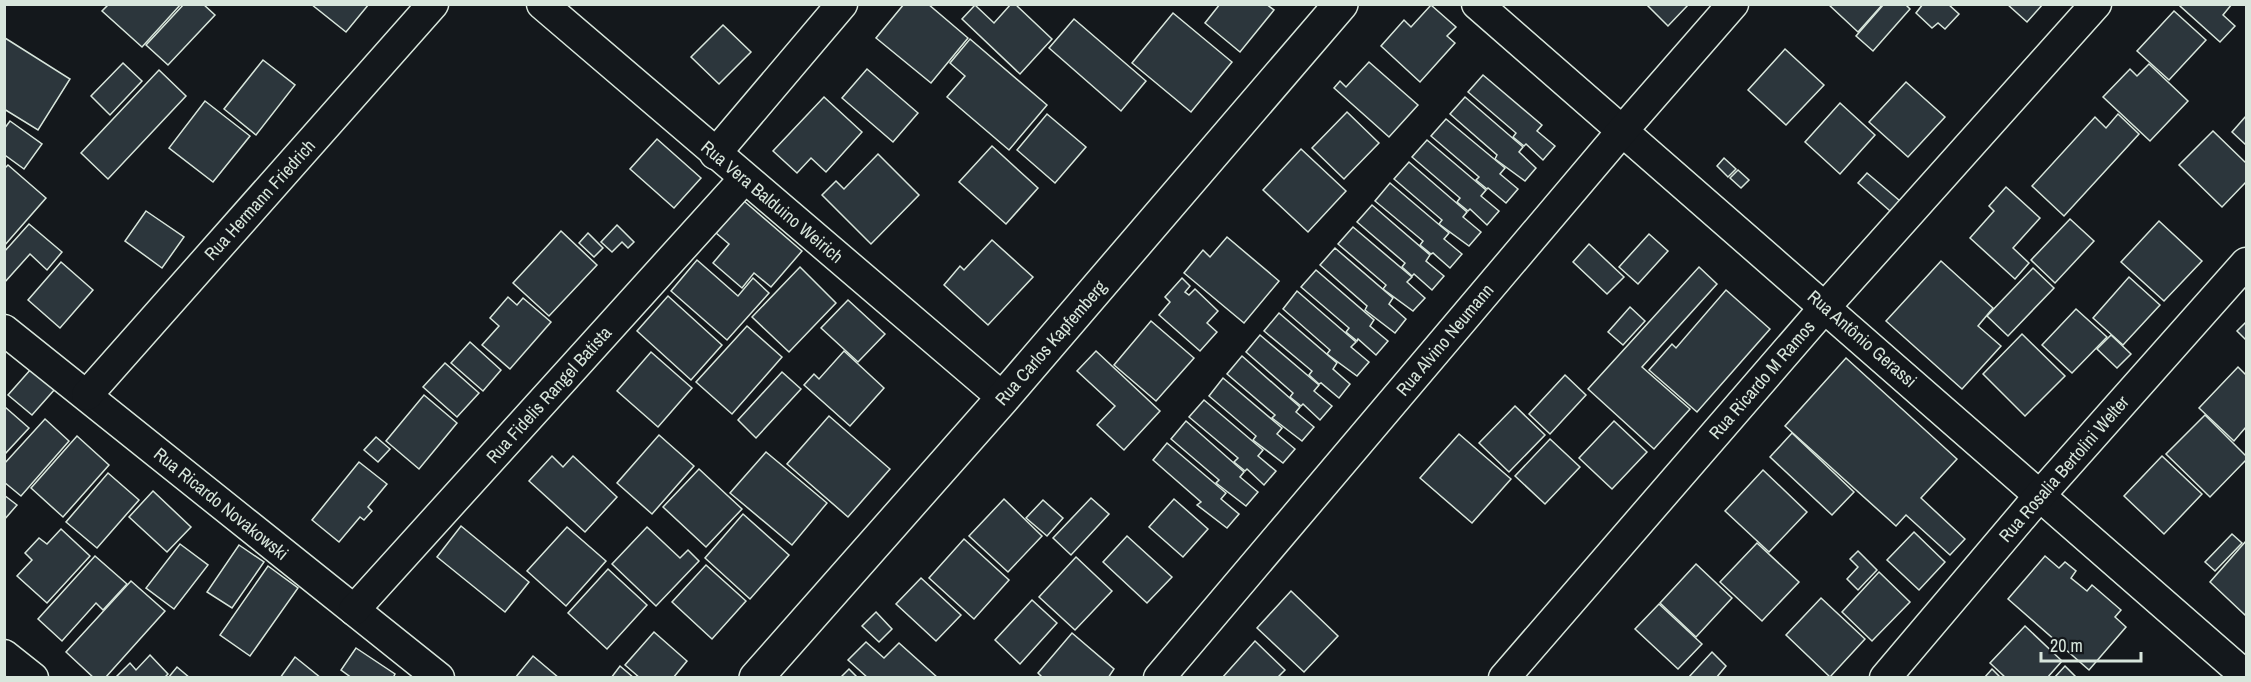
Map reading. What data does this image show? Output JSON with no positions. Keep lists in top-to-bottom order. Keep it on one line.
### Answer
{"streets":{"street":["Rua Hermann Friedrich","Rua Vera Balduino Weirich","Rua Antônio Gerassi","Rua Alvino Neumann","Rua Carlos Kapfemberg","Rua Ricardo M Ramos","Rua Fidelis Rangel Batista","Rua Rosalia Bertolini Welter","Rua Ricardo Novakowski"]},"crossings":[["Rua Hermann Friedrich","Rua Ricardo Novakowski"],["Rua Vera Balduino Weirich","Rua Carlos Kapfemberg"],["Rua Vera Balduino Weirich","Rua Fidelis Rangel Batista"],["Rua Antônio Gerassi","Rua Alvino Neumann"],["Rua Antônio Gerassi","Rua Ricardo M Ramos"],["Rua Antônio Gerassi","Rua Rosalia Bertolini Welter"],["Rua Fidelis Rangel Batista","Rua Ricardo Novakowski"]],"scale_bar":"20 m"}
